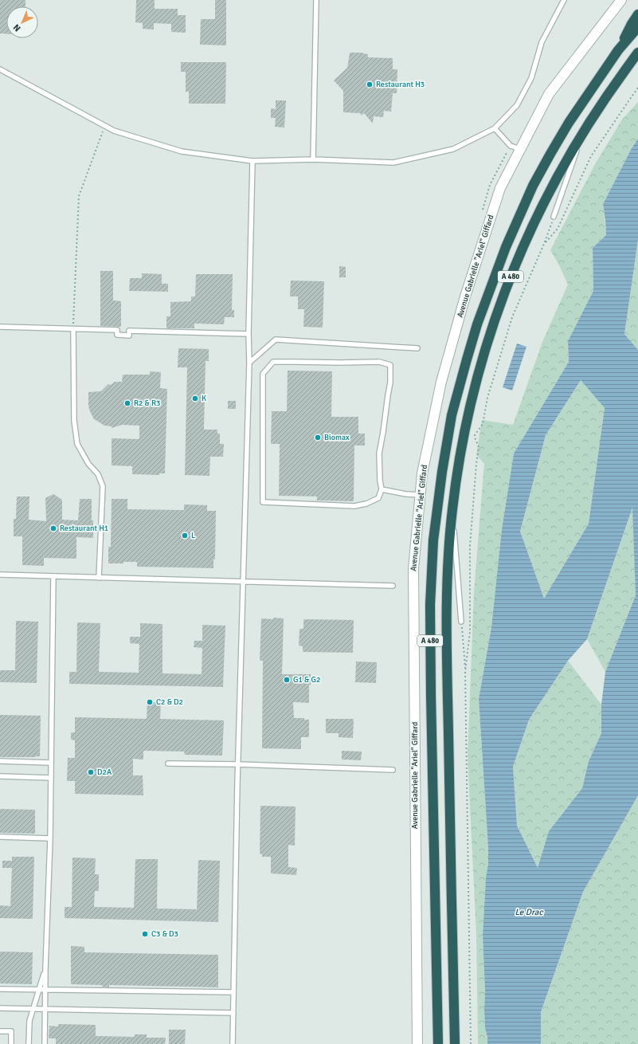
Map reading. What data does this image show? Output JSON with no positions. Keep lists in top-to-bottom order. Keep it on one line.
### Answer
{"streets":{"highway":["A 480"],"street":["Avenue Gabrielle \"Ariel\" Giffard"]},"water":["Le Drac"],"places":["Restaurant H3","K","R2 & R3","Biomax","Restaurant H1","L","G1 & G2","C2 & D2","D2A","C3 & D3"],"north":"bottom left"}
